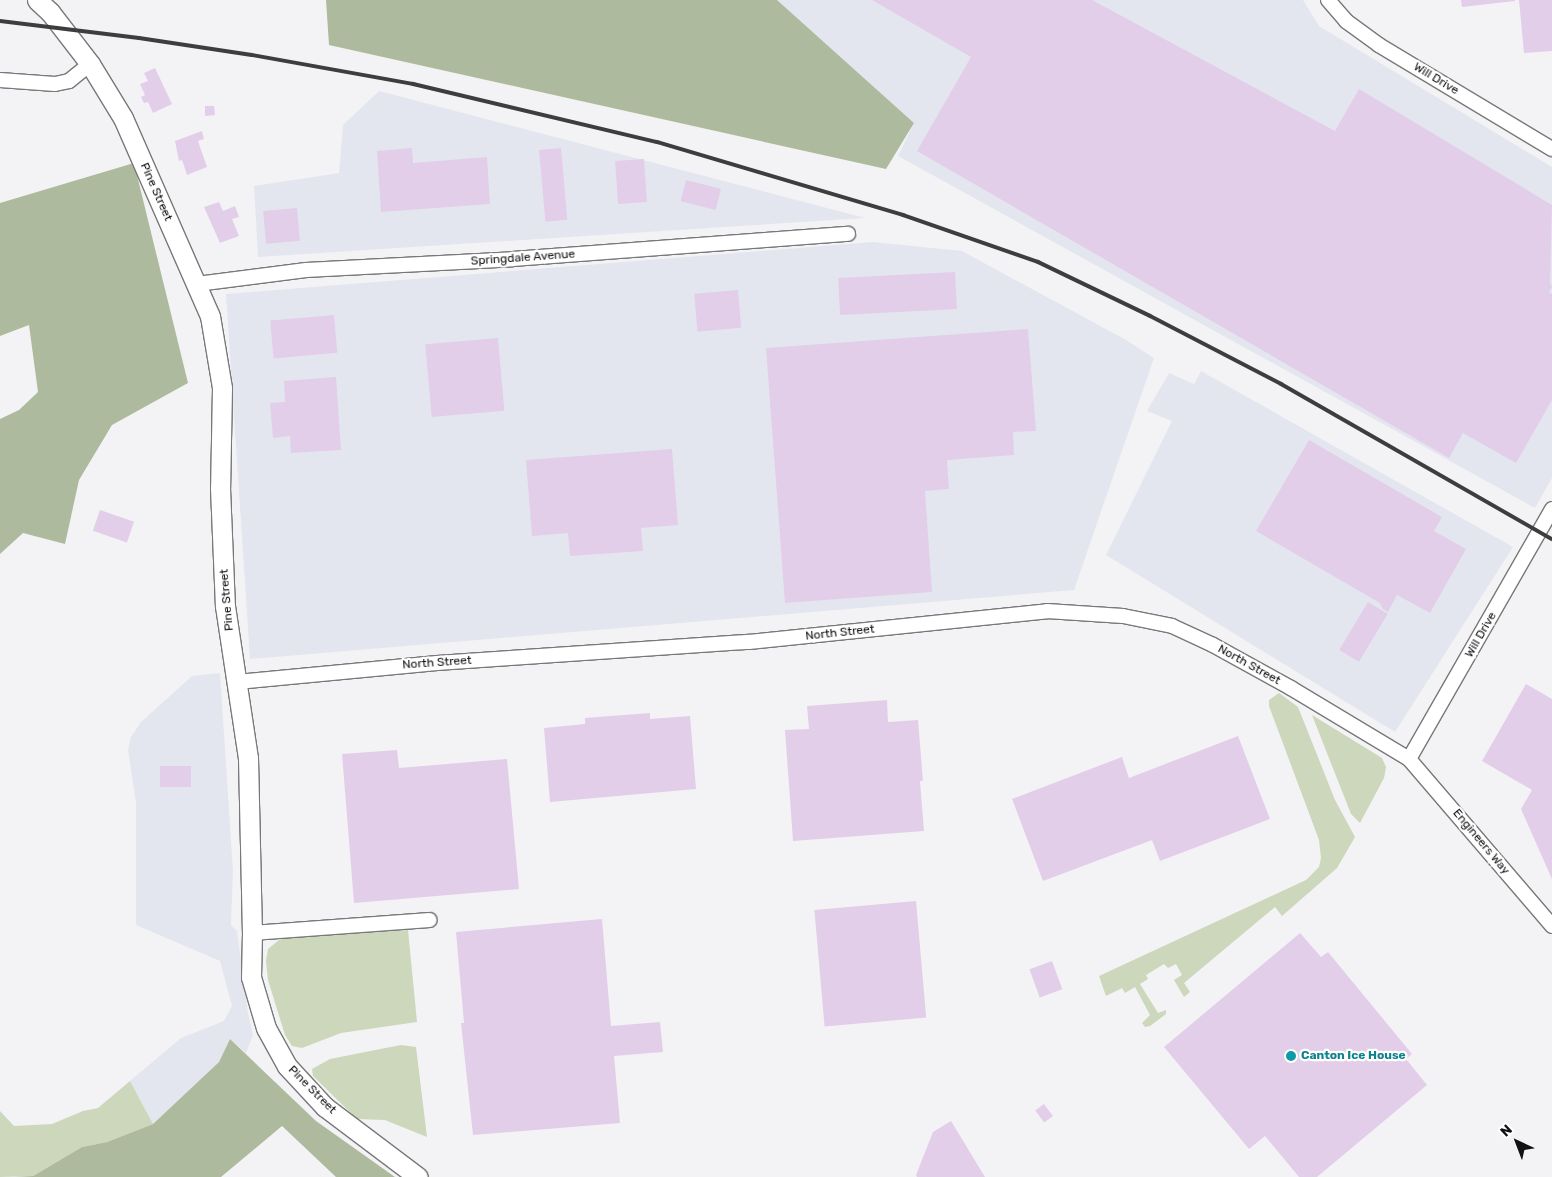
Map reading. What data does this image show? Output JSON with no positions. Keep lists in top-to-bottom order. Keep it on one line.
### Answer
{"streets":{"street":["Will Drive","Pine Street","Springdale Avenue","North Street","Engineers Way"]},"crossings":[["Will Drive","North Street"],["Will Drive","Engineers Way"],["Pine Street","Springdale Avenue"],["Pine Street","North Street"],["North Street","Engineers Way"]],"places":["Canton Ice House"],"north":"top left"}
